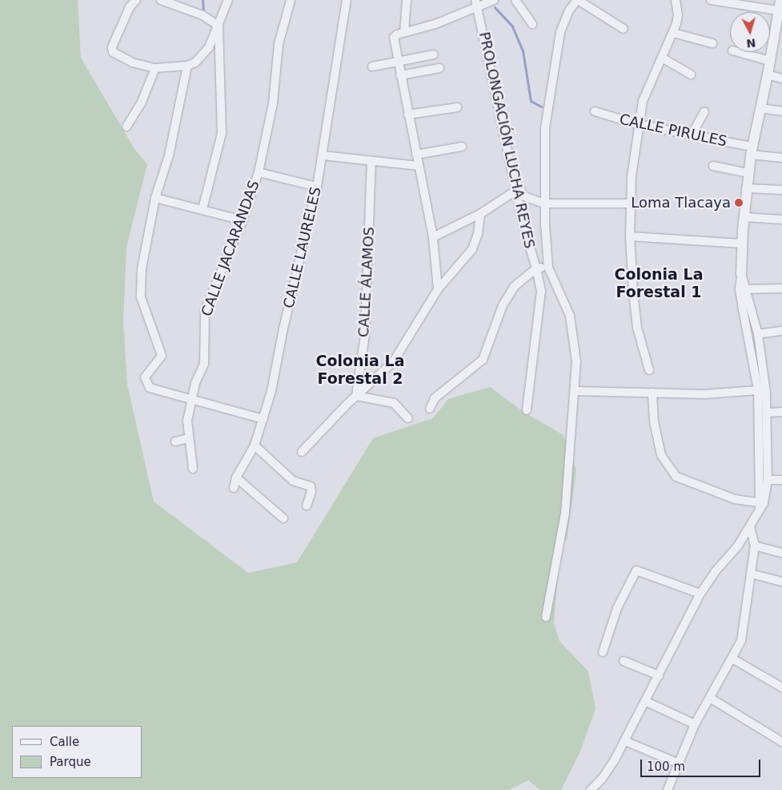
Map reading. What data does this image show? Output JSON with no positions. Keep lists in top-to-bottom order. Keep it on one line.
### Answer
{"streets":{"street":["CALLE PIRULES","PROLONGACIÓN LUCHA REYES","CALLE LAURELES","CALLE JACARANDAS","CALLE ÁLAMOS"]},"districts":["Colonia La Forestal 1","Colonia La Forestal 2"],"places":["Loma Tlacaya"],"legend":["Calle","Parque"],"scale_bar":"100 m","north":"bottom"}
